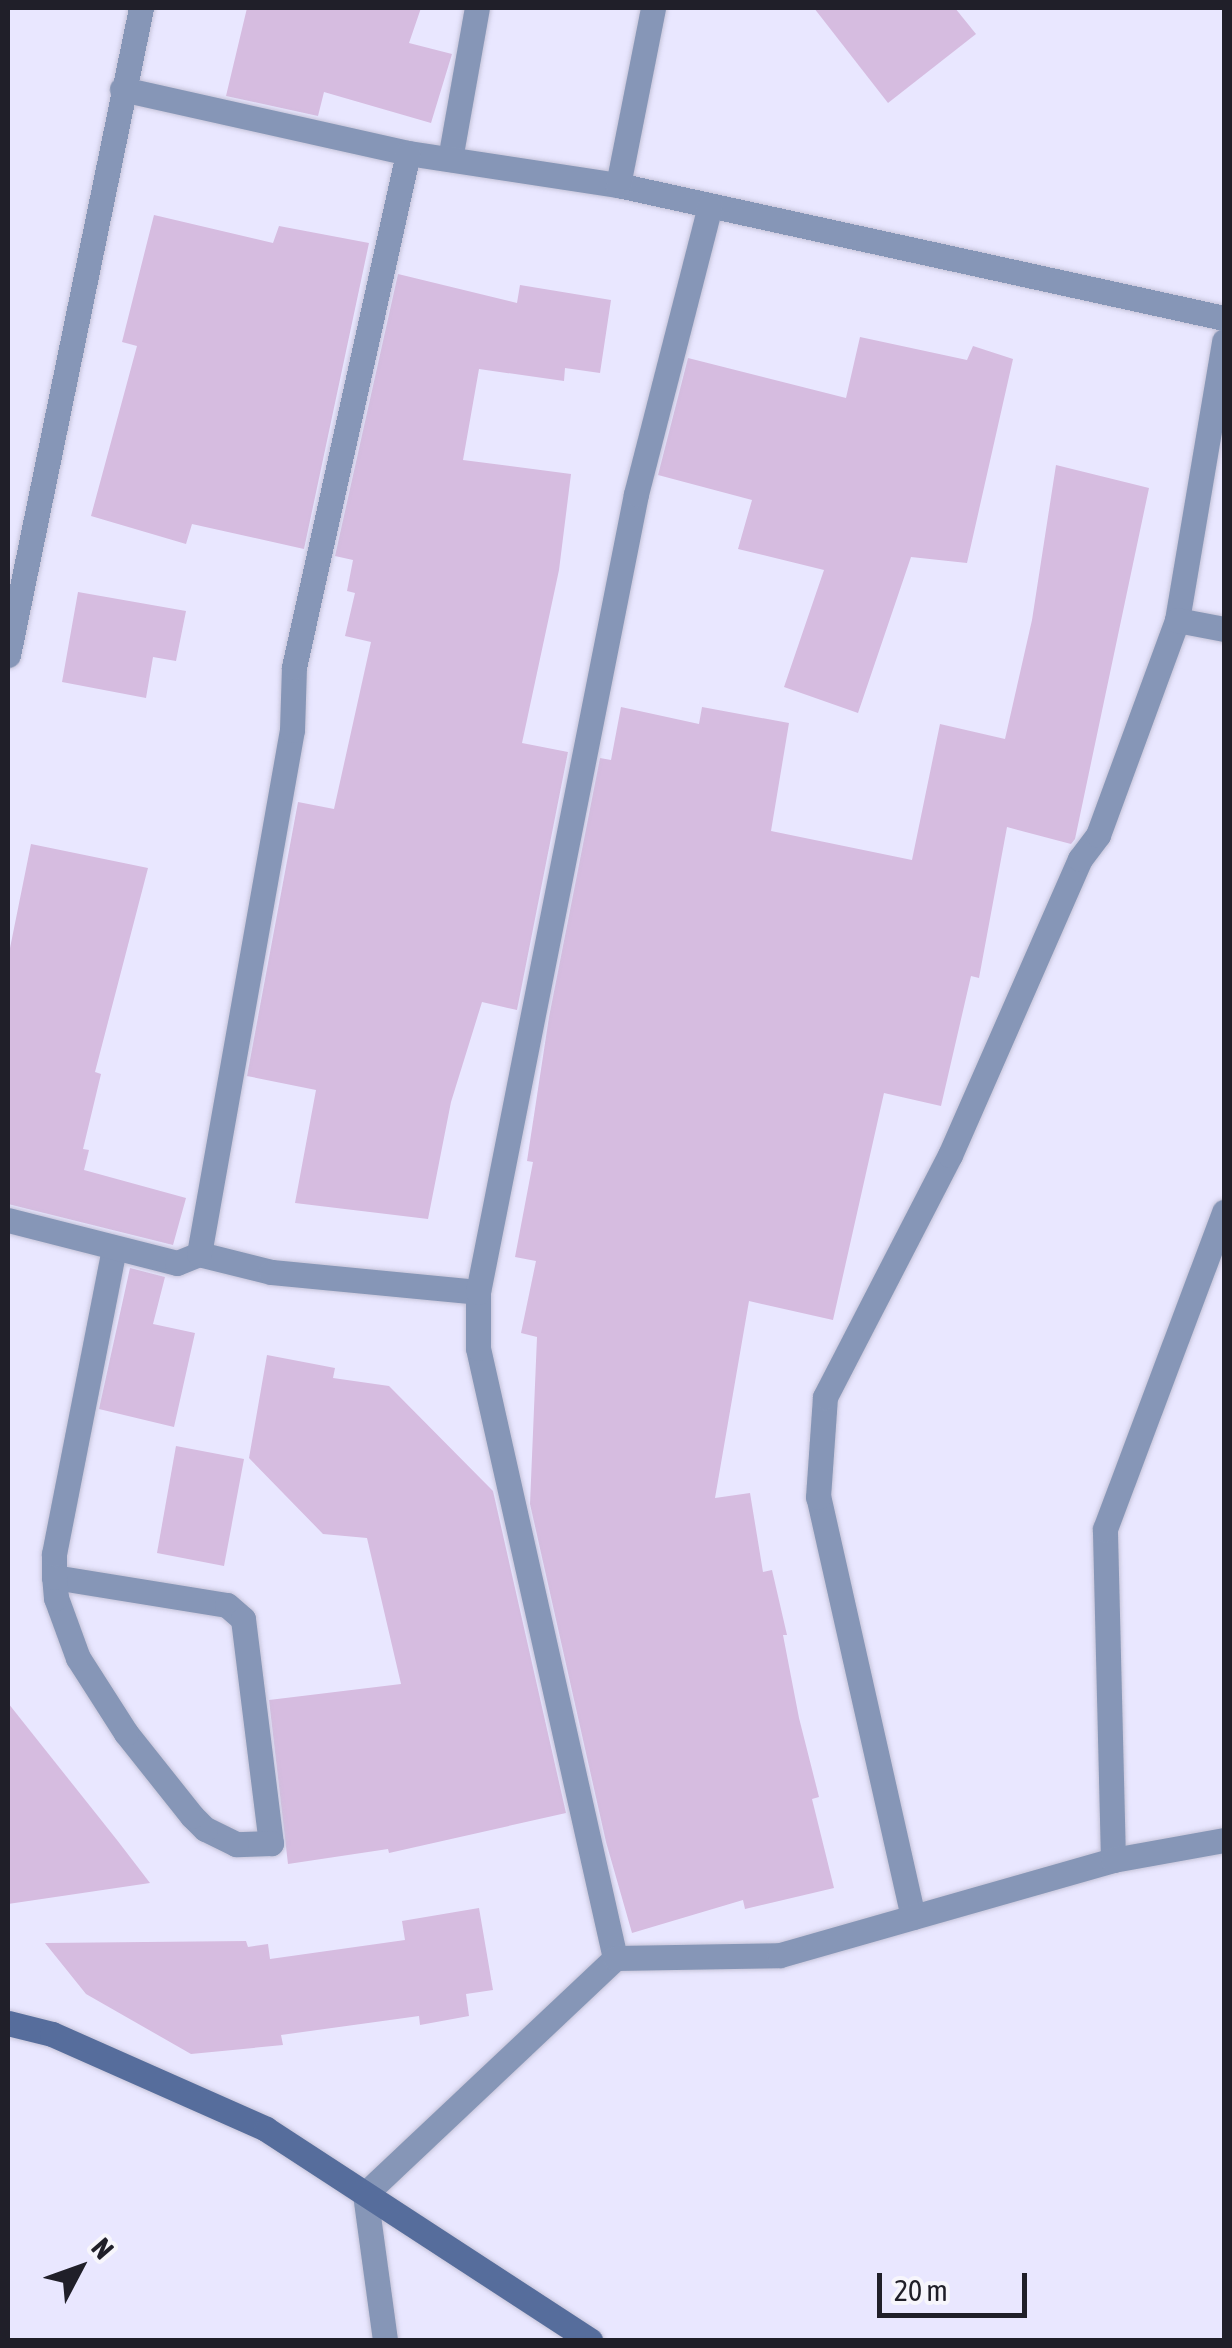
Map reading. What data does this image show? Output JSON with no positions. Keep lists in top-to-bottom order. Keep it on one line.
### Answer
{"scale_bar":"20 m","north":"top right"}
